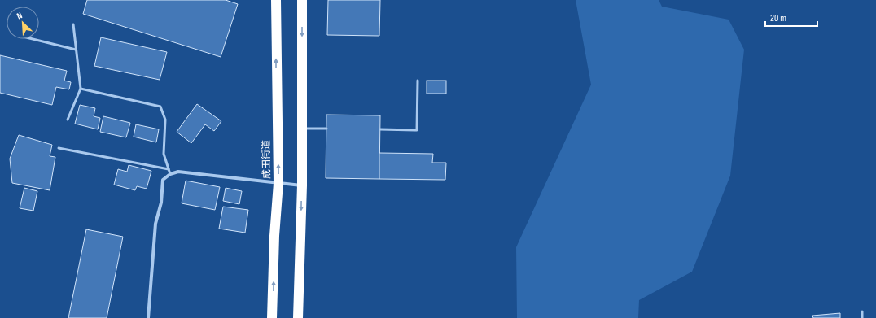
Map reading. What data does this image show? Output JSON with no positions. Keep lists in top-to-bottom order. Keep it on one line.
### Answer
{"streets":{"highway":["成田街道"]},"scale_bar":"20 m","north":"top left"}
